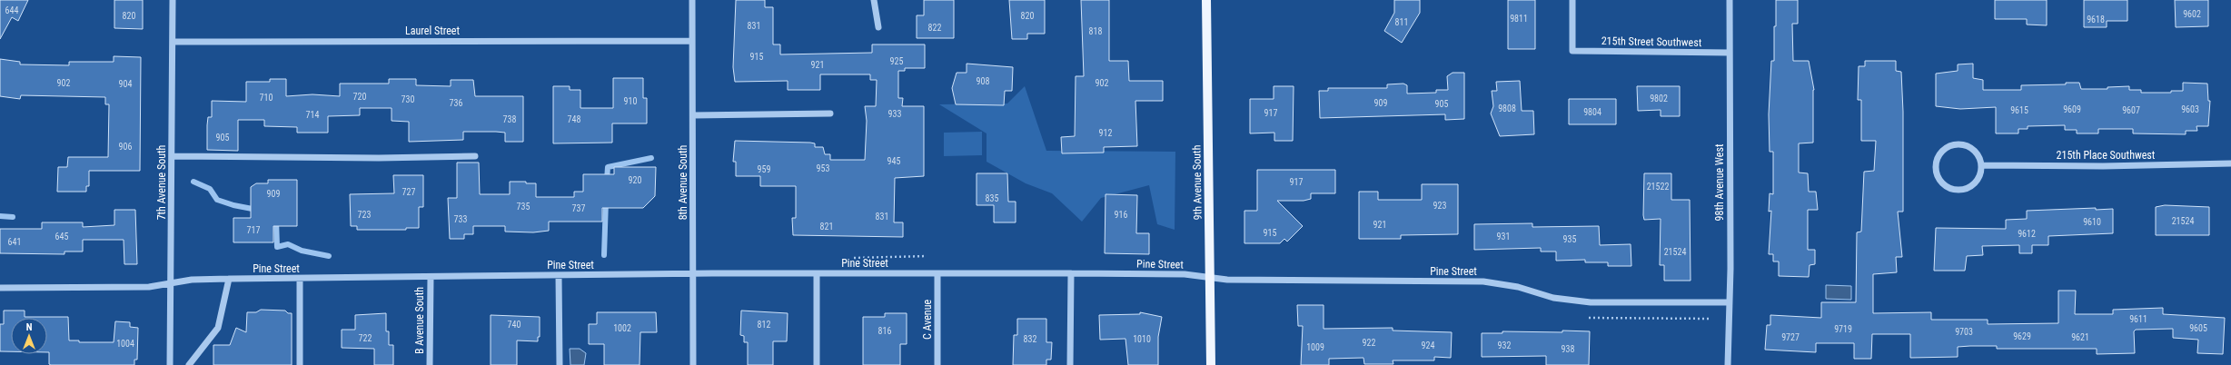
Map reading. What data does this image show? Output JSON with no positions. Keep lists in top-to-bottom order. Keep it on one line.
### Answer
{"streets":{"main road":["9th Avenue South"],"street":["Laurel Street","215th Street Southwest","215th Place Southwest","7th Avenue South","8th Avenue South","98th Avenue West","Pine Street","C Avenue","B Avenue South"]},"crossings":[["Laurel Street","7th Avenue South"],["Laurel Street","8th Avenue South"],["215th Street Southwest","98th Avenue West"],["7th Avenue South","Pine Street"],["8th Avenue South","Pine Street"],["9th Avenue South","Pine Street"],["98th Avenue West","Pine Street"],["Pine Street","C Avenue"],["Pine Street","B Avenue South"]],"house_numbers":["644","9602","820","820","9811","9618","811","831","822","818","915","925","921","908","902","902","904","720","710","9802","730","910","736","909","905","9808","9609","9603","9615","9607","9804","917","933","714","738","748","912","905","906","945","953","959","920","917","21522","727","909","835","923","735","737","723","916","831","733","21524","9610","921","821","717","915","9612","645","931","935","641","21524","9611","740","812","1002","9605","9719","816","9703","9629","9727","9621","722","832","1010","922","1004","924","932","1009","938"],"north":"top"}
